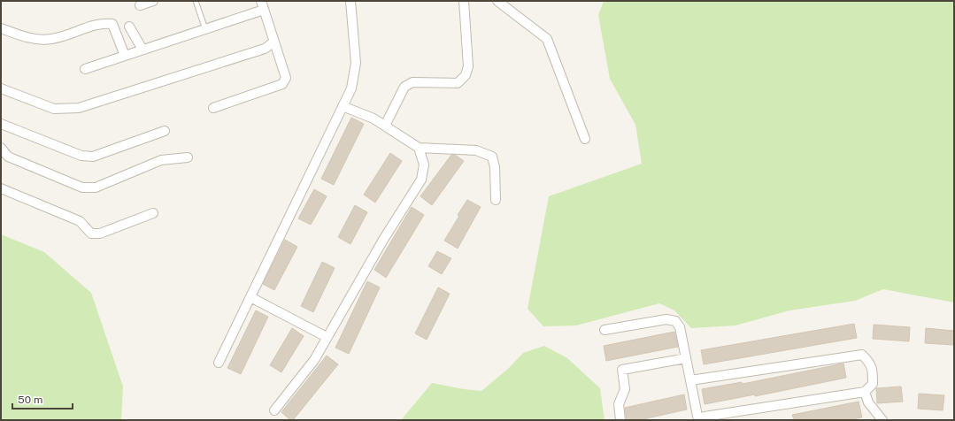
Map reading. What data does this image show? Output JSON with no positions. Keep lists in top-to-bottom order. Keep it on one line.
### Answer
{"scale_bar":"50 m"}
